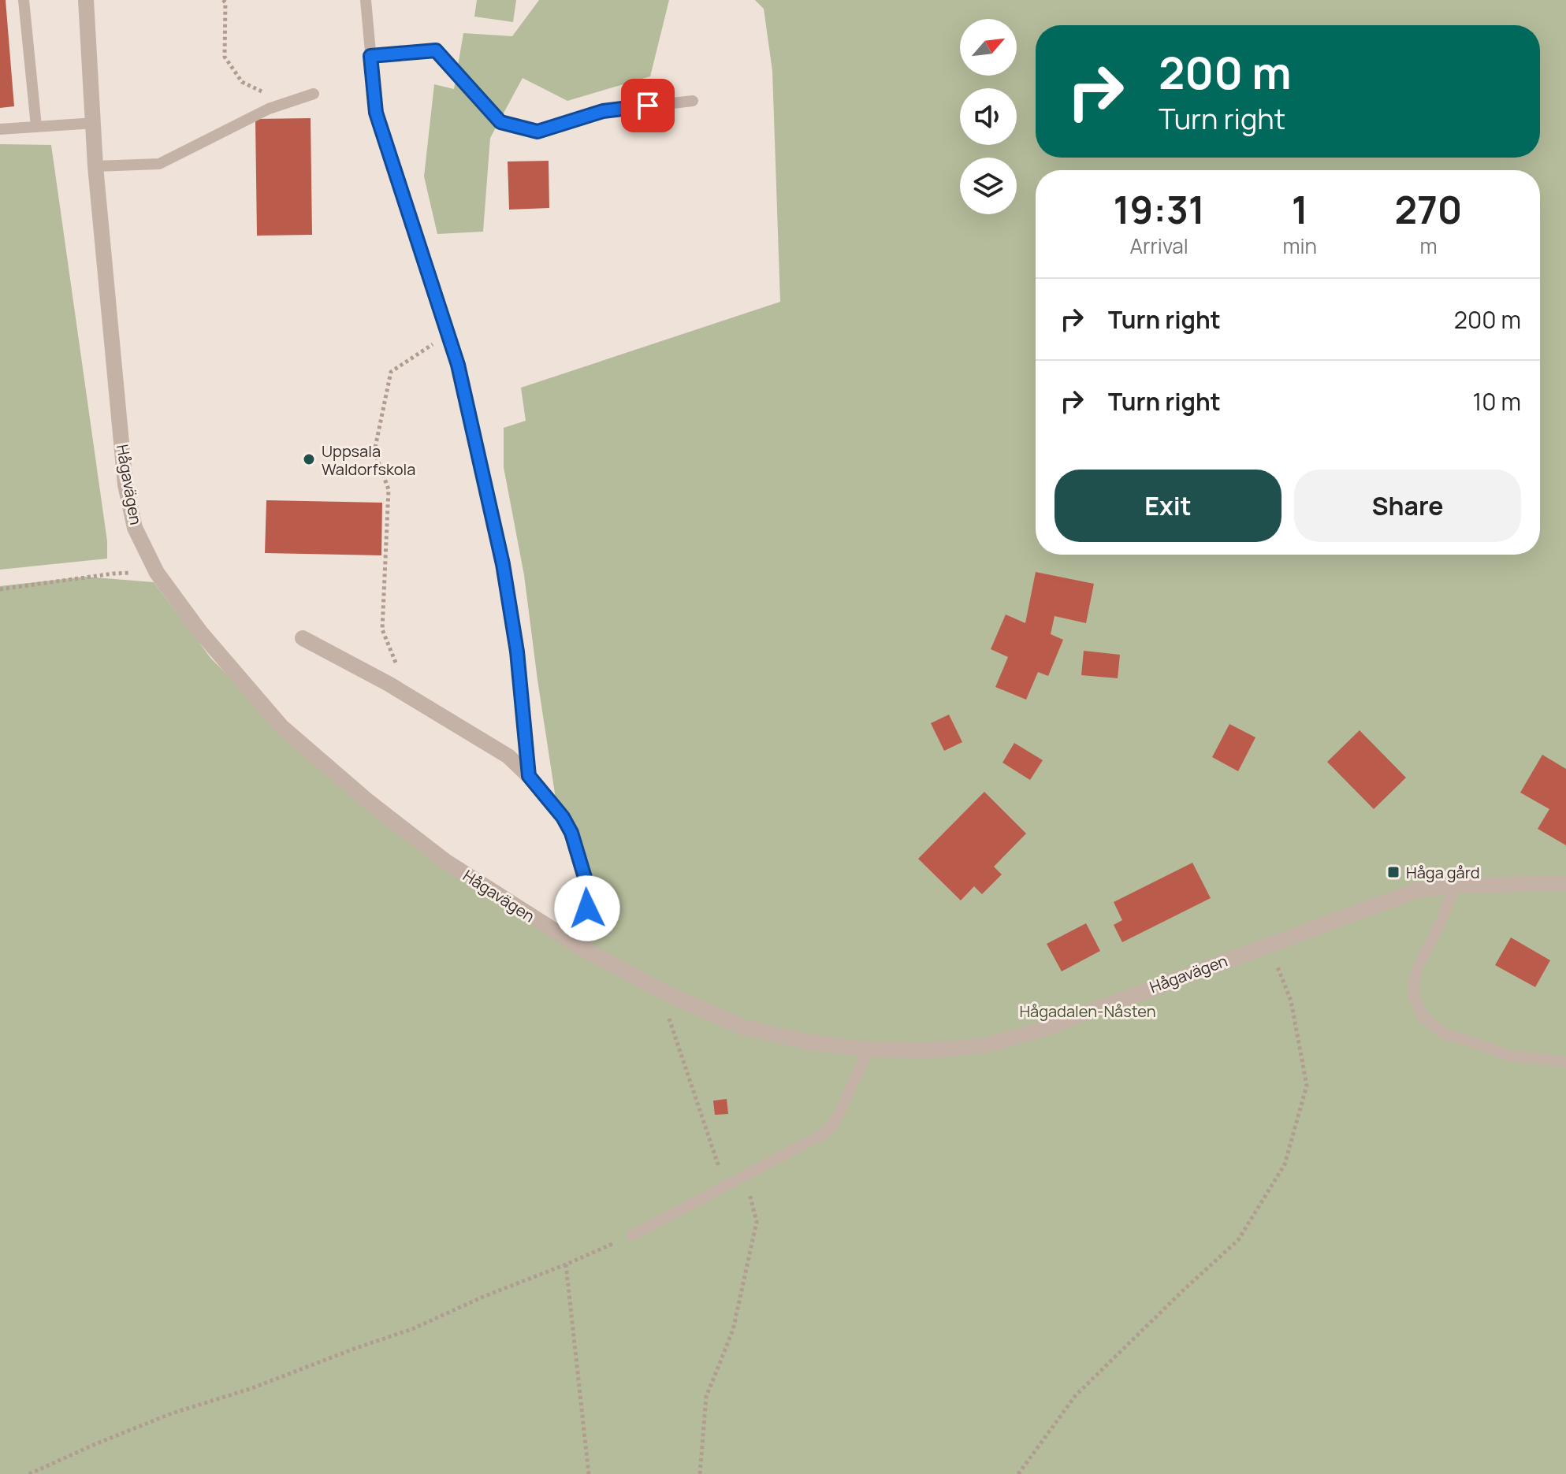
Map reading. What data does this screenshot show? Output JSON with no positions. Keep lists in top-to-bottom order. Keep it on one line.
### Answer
{"streets":{"street":["Hågavägen"]},"parks":["Hågadalen-Nåsten"],"places":{"other":["Uppsala Waldorfskola"],"transit":["Håga gård"]},"north":"top right","page":{"turn":["200 m","Turn right"],"eta":["19:31","Arrival","1","min","270","m"],"list":[{"name":"Turn right","value":"200 m"},{"name":"Turn right","value":"10 m"}],"buttons":["Exit","Share"]}}
